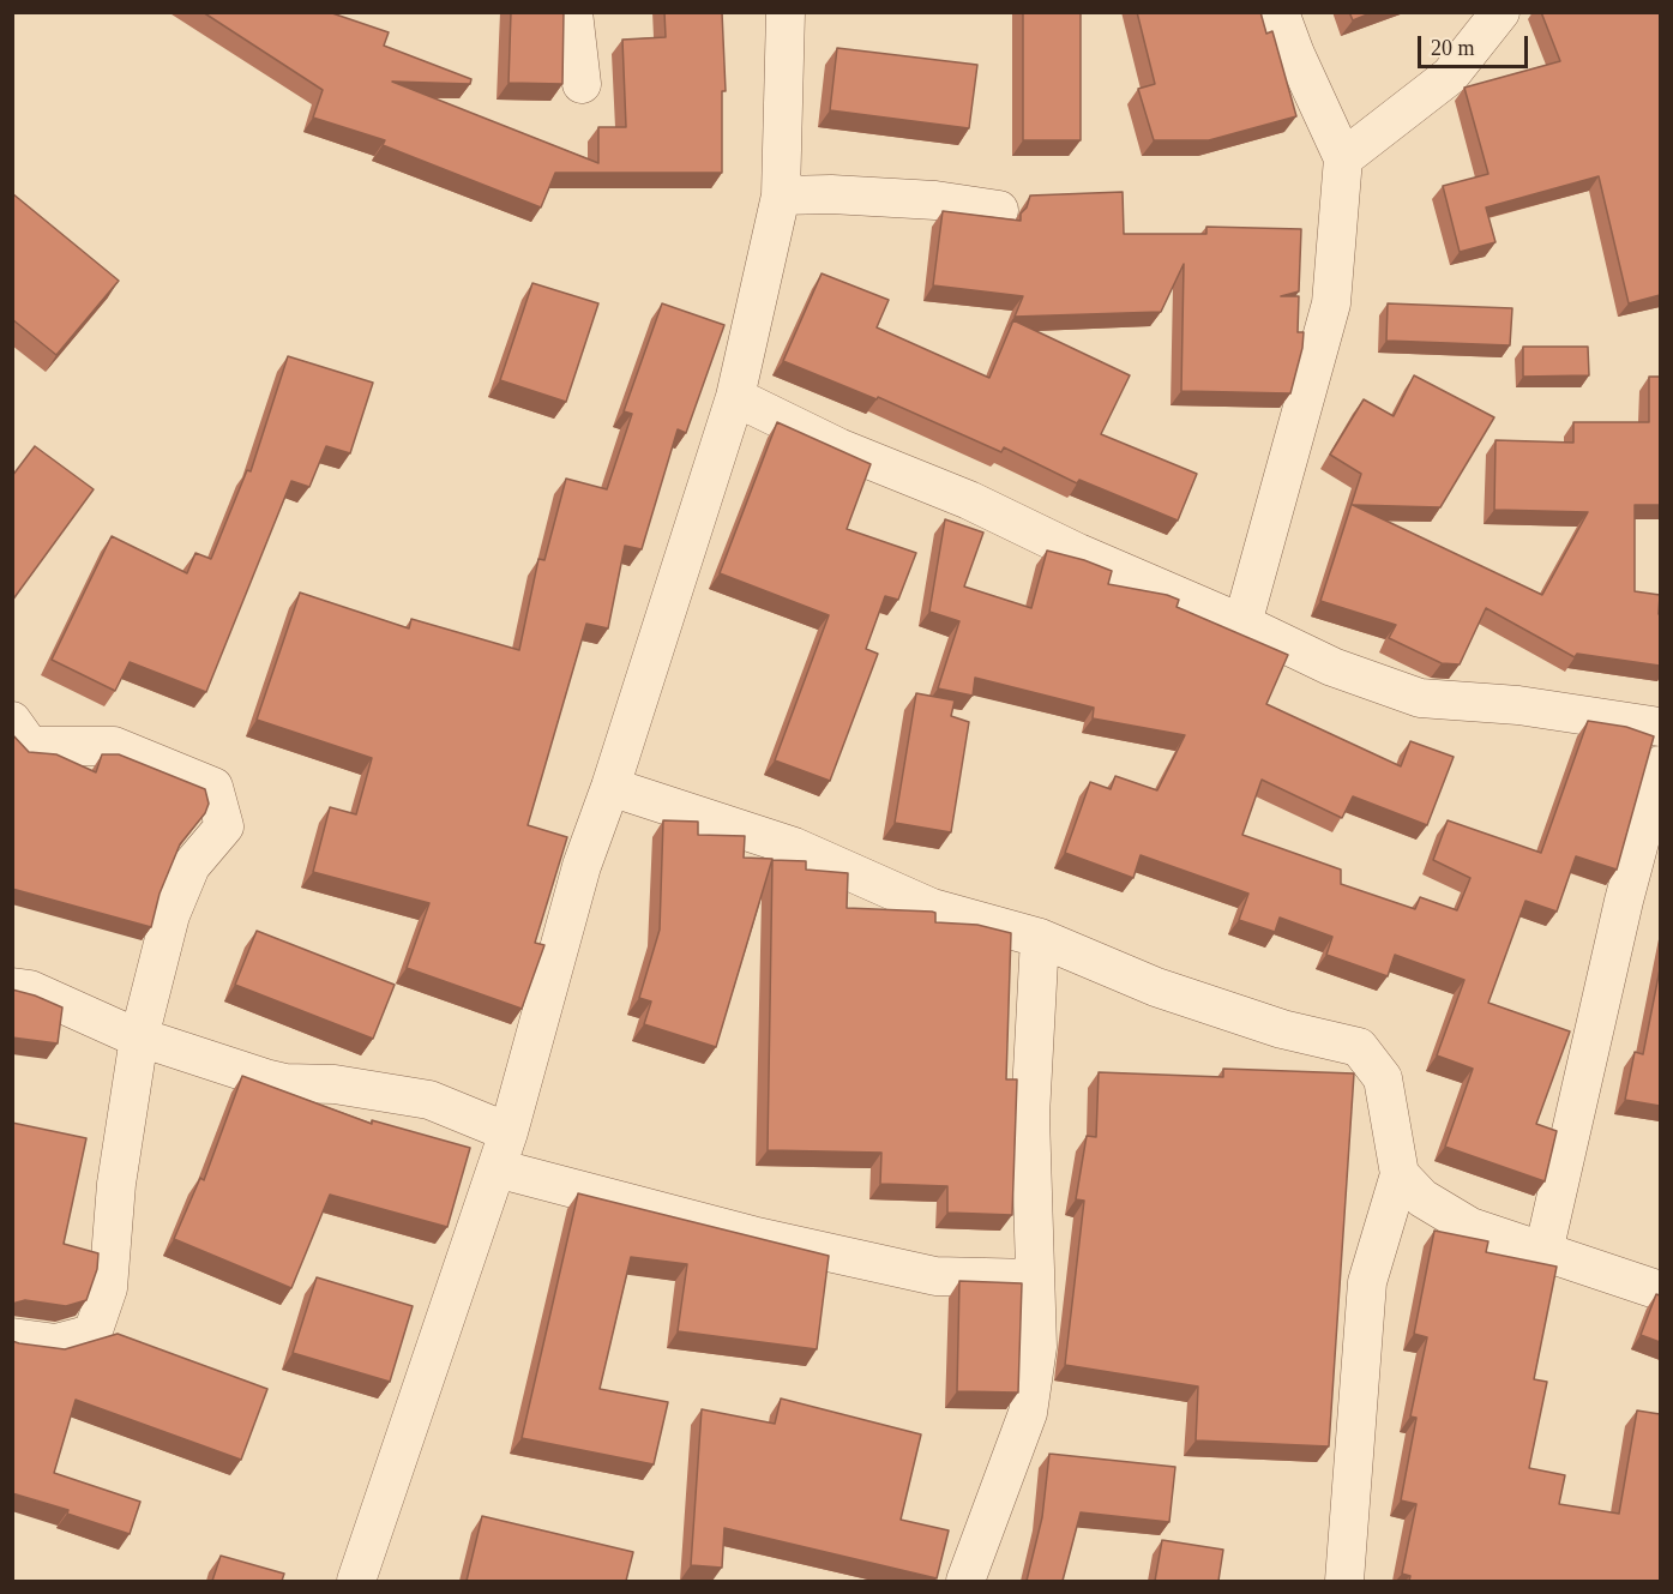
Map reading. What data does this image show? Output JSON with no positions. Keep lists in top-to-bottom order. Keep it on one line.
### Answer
{"scale_bar":"20 m"}
